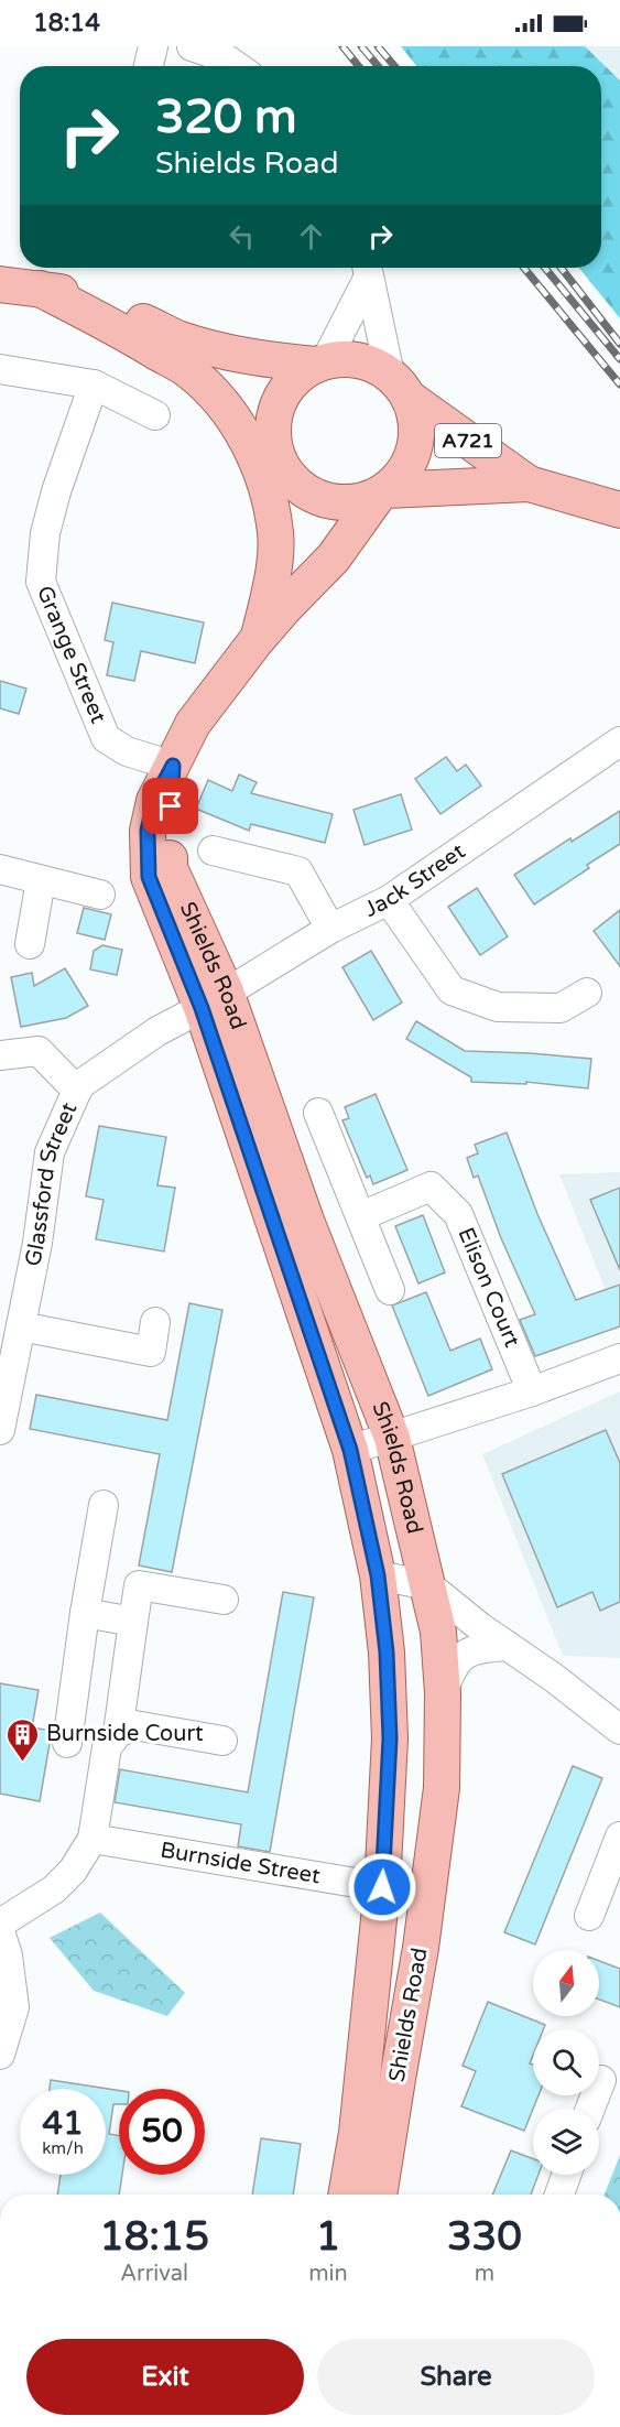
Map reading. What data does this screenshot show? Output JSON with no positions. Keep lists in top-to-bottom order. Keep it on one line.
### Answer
{"streets":{"main road":["A721","Shields Road"],"street":["Grange Street","Jack Street","Glassford Street","Elison Court","Burnside Street"]},"crossings":[["A721","Shields Road"],["Grange Street","Shields Road"],["Jack Street","Shields Road"],["Jack Street","Glassford Street"],["Shields Road","Glassford Street"],["Shields Road","Burnside Street"]],"places":{"building":["Burnside Court"]},"north":"top","page":{"status":"18:14","turn":["320 m","Shields Road"],"speed":"41 km/h","limit":"50","eta":["18:15","Arrival","1","min","330","m"],"buttons":["Exit","Share"]}}
